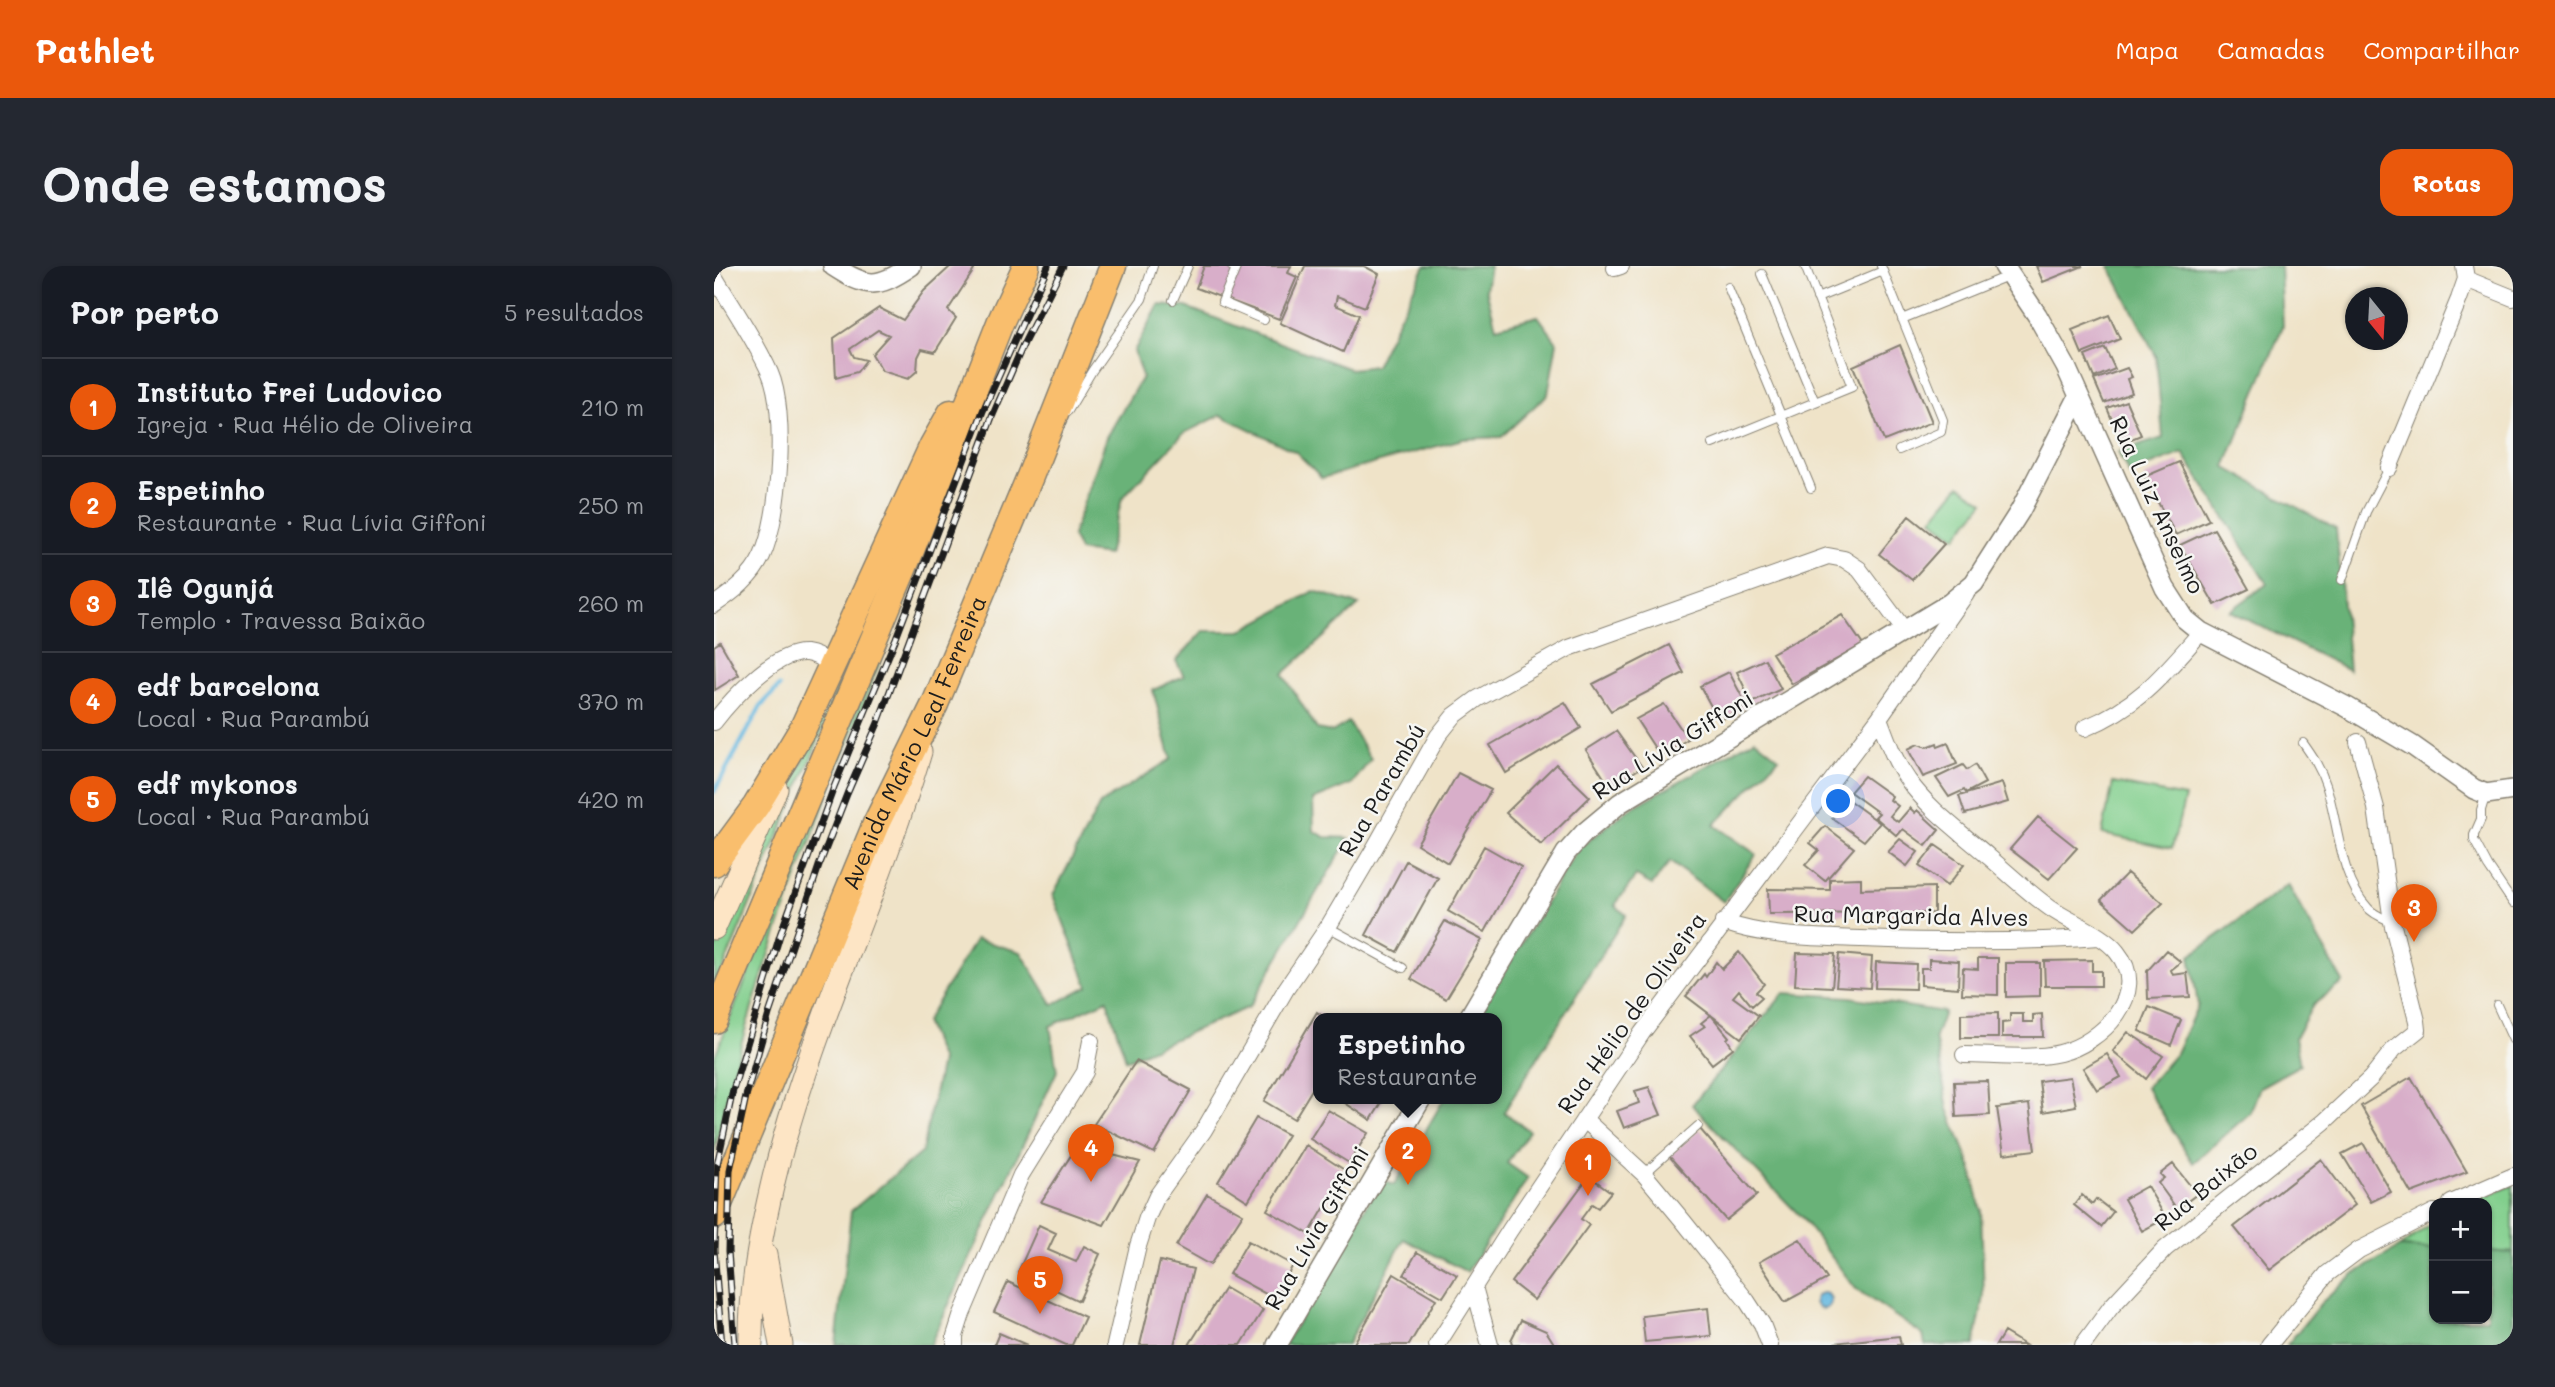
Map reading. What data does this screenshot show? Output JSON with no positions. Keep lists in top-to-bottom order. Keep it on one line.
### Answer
{"streets":{"highway":["Avenida Mário Leal Ferreira"],"street":["Rua Luiz Anselmo","Rua Lívia Giffoni","Rua Parambú","Rua Margarida Alves","Rua Hélio de Oliveira","Rua Baixão"]},"crossings":[["Rua Luiz Anselmo","Rua Lívia Giffoni"],["Rua Lívia Giffoni","Rua Parambú"],["Rua Lívia Giffoni","Rua Hélio de Oliveira"],["Rua Margarida Alves","Rua Hélio de Oliveira"]],"north":"bottom","page":{"header":"Pathlet","nav":["Mapa","Camadas","Compartilhar"],"buttons":"Rotas","title":"Onde estamos","heading":["Por perto","5 resultados"],"list":[{"mark":"1","name":"Instituto Frei Ludovico","note":"Igreja · Rua Hélio de Oliveira","value":"210 m"},{"mark":"2","name":"Espetinho","note":"Restaurante · Rua Lívia Giffoni","value":"250 m"},{"mark":"3","name":"Ilê Ogunjá","note":"Templo · Travessa Baixão","value":"260 m"},{"mark":"4","name":"edf barcelona","note":"Local · Rua Parambú","value":"370 m"},{"mark":"5","name":"edf mykonos","note":"Local · Rua Parambú","value":"420 m"}],"pins":["3","4","2","1","5"],"popup":["Espetinho","Restaurante"],"map_buttons":["+","−"]}}
